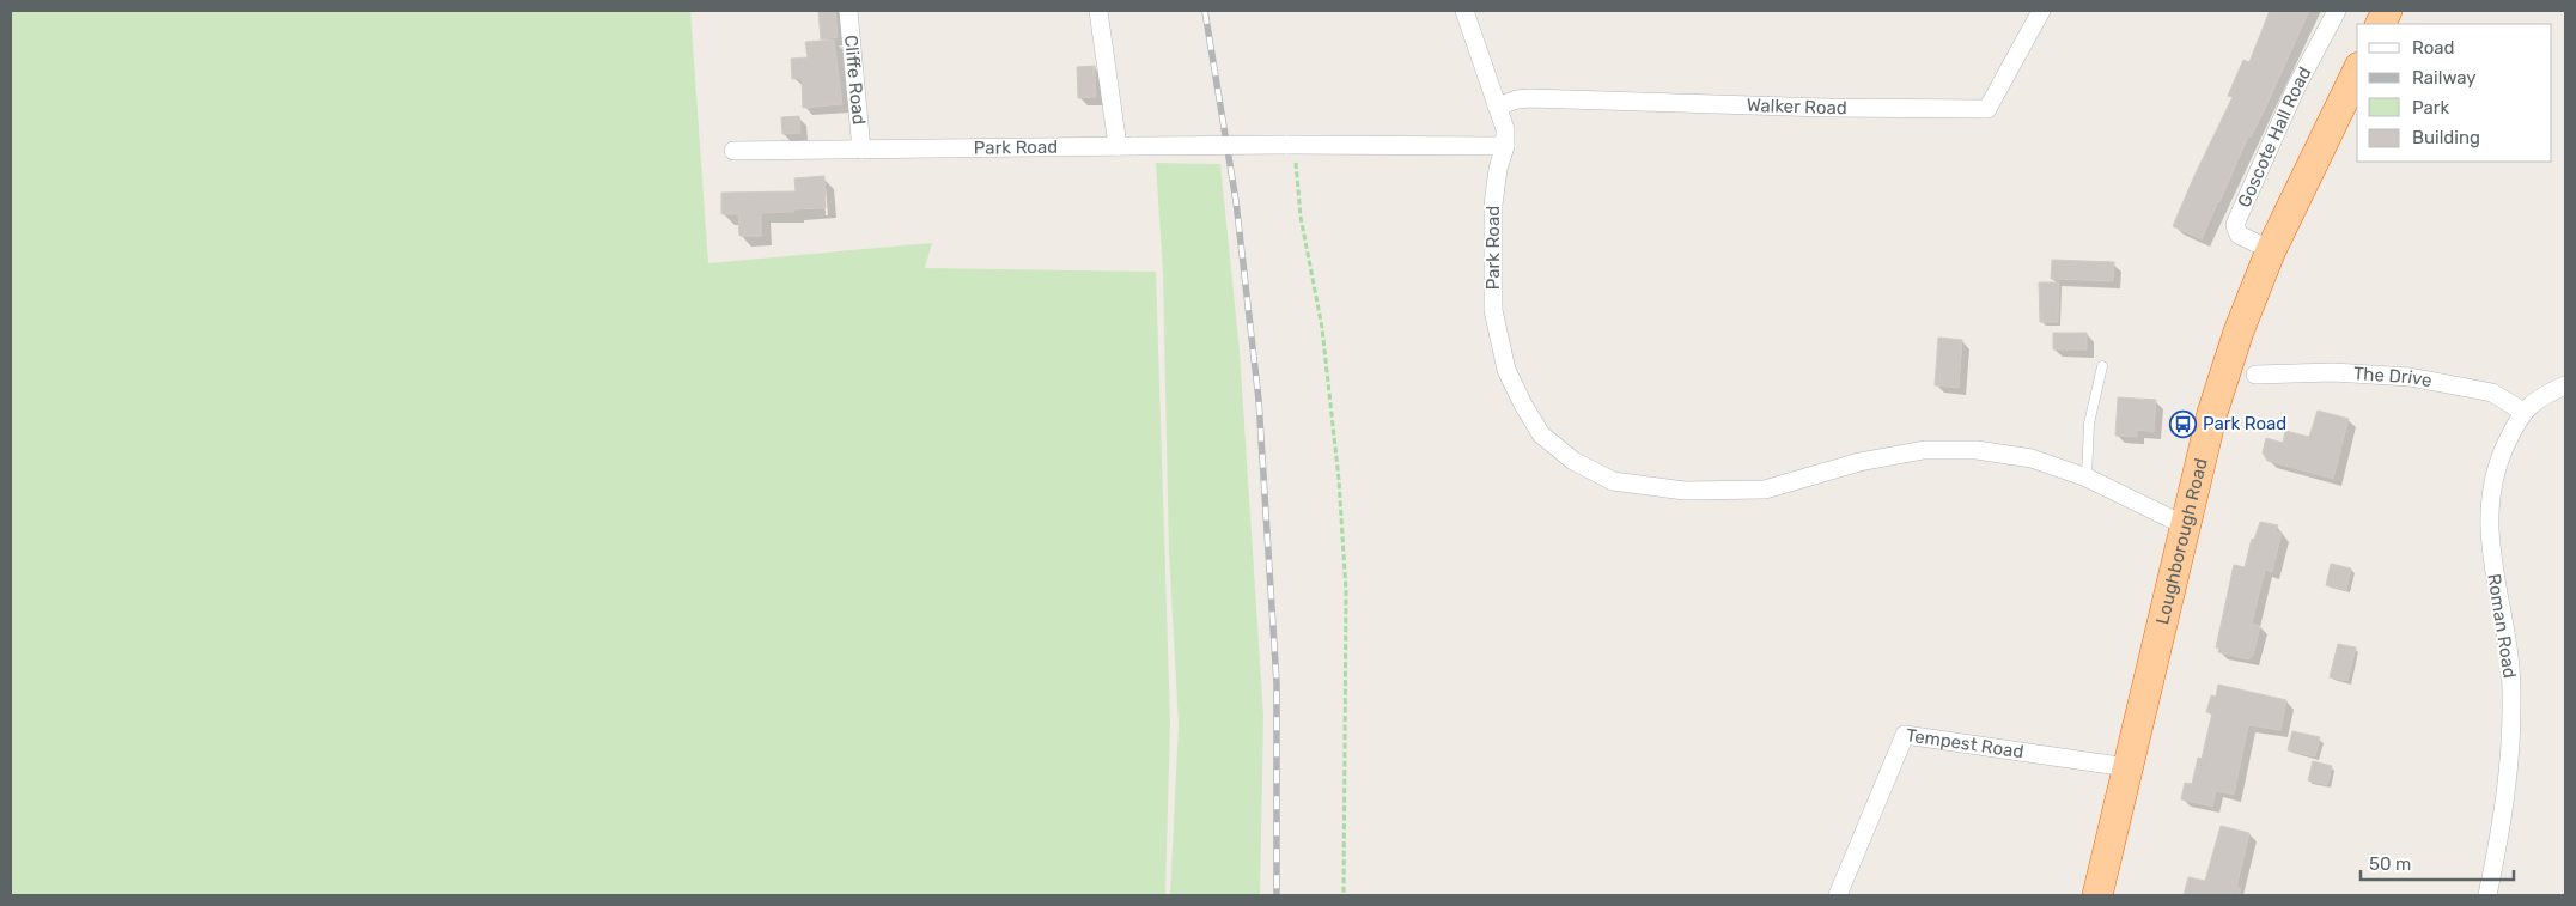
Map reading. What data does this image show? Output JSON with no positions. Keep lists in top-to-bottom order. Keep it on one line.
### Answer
{"streets":{"highway":["Loughborough Road"],"street":["Cliffe Road","Walker Road","Goscote Hall Road","Park Road","The Drive","Roman Road","Tempest Road"]},"crossings":[["Cliffe Road","Park Road"],["Goscote Hall Road","Loughborough Road"],["Park Road","Loughborough Road"],["The Drive","Roman Road"],["Loughborough Road","Tempest Road"]],"places":{"bus stop":["Park Road"]},"legend":["Road","Railway","Park","Building"],"scale_bar":"50 m"}
